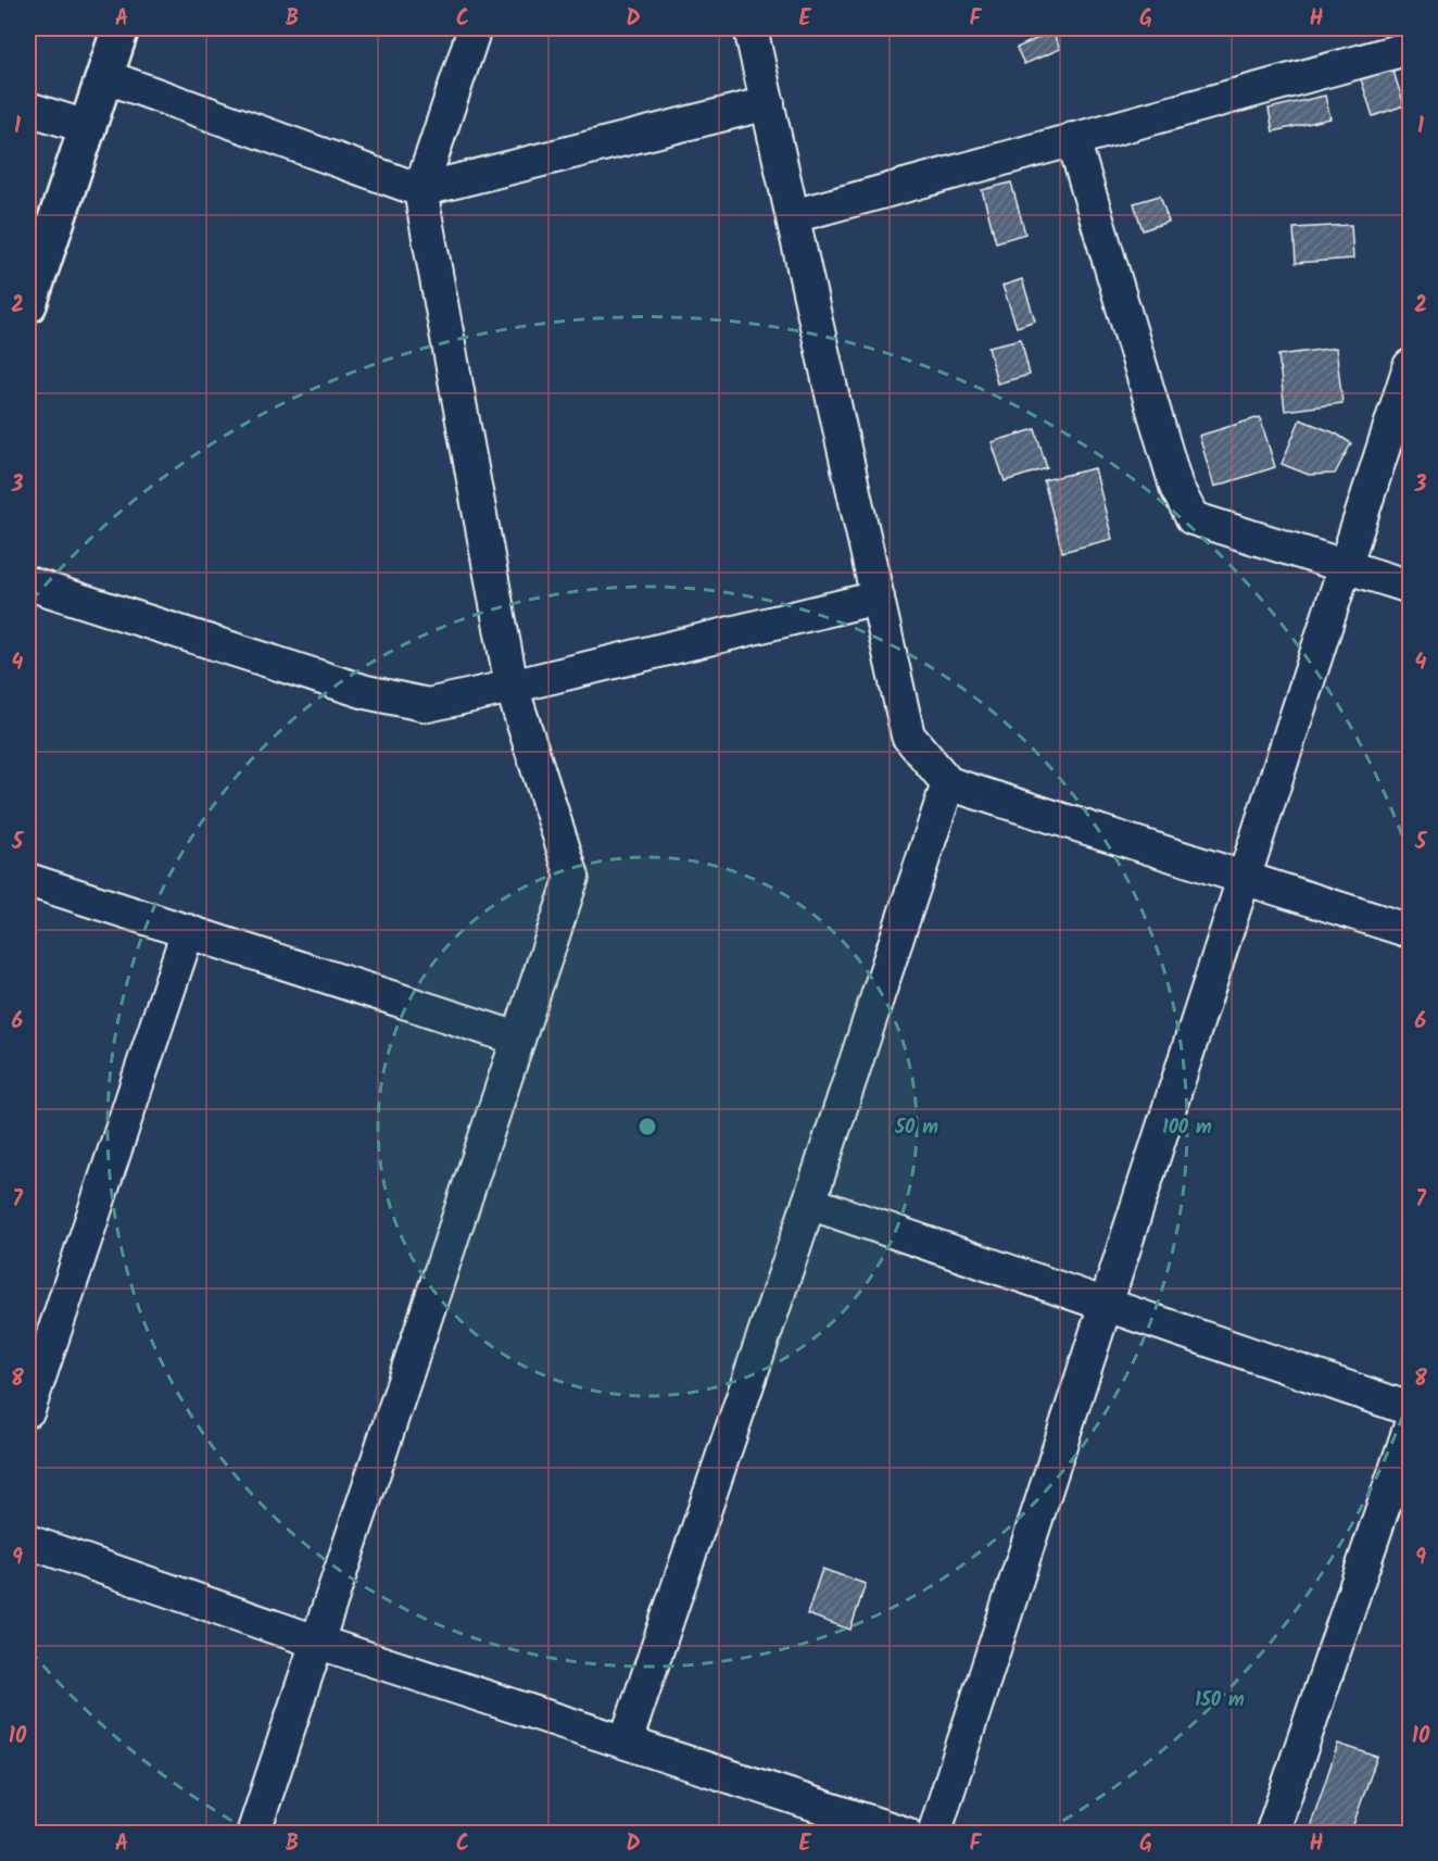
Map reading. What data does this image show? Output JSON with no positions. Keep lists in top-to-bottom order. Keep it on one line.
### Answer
{"grid":{"columns":["A","B","C","D","E","F","G","H"],"rows":["1","2","3","4","5","6","7","8","9","10"]},"rings":["50 m","100 m","150 m"]}
